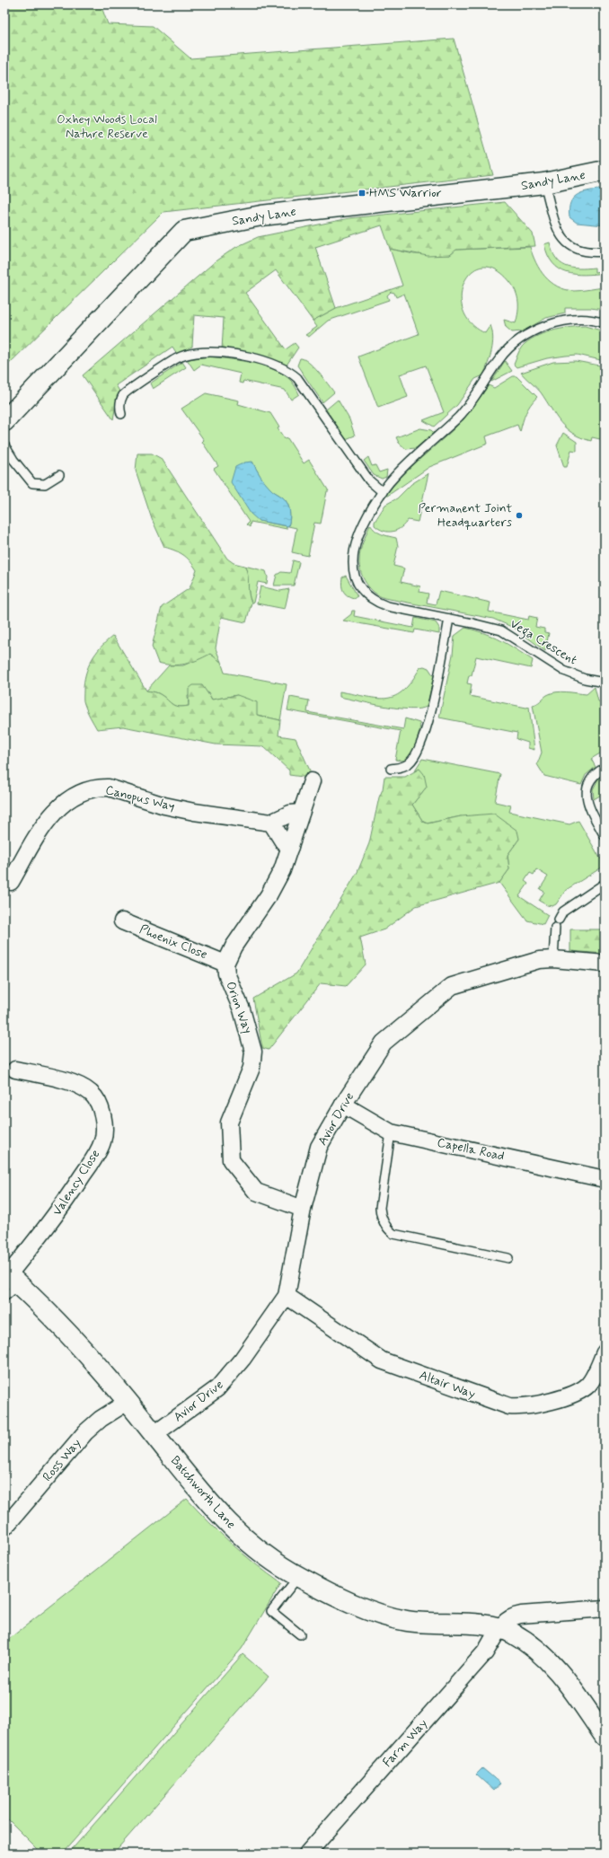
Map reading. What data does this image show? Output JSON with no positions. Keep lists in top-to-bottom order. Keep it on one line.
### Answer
{"streets":{"street":["Sandy Lane","Canopus Way","Phoenix Close","Orion Way","Avior Drive","Capella Road","Valency Close","Altair Way","Ross Way","Batchworth Lane","Farm Way"],"lane":["Vega Crescent"]},"crossings":[["Phoenix Close","Orion Way"],["Orion Way","Avior Drive"],["Avior Drive","Capella Road"],["Avior Drive","Altair Way"],["Avior Drive","Batchworth Lane"],["Valency Close","Batchworth Lane"],["Ross Way","Batchworth Lane"],["Batchworth Lane","Farm Way"]],"parks":["Oxhey Woods Local Nature Reserve"],"places":{"transit":["HMS Warrior"],"other":["Permanent Joint Headquarters"]}}
